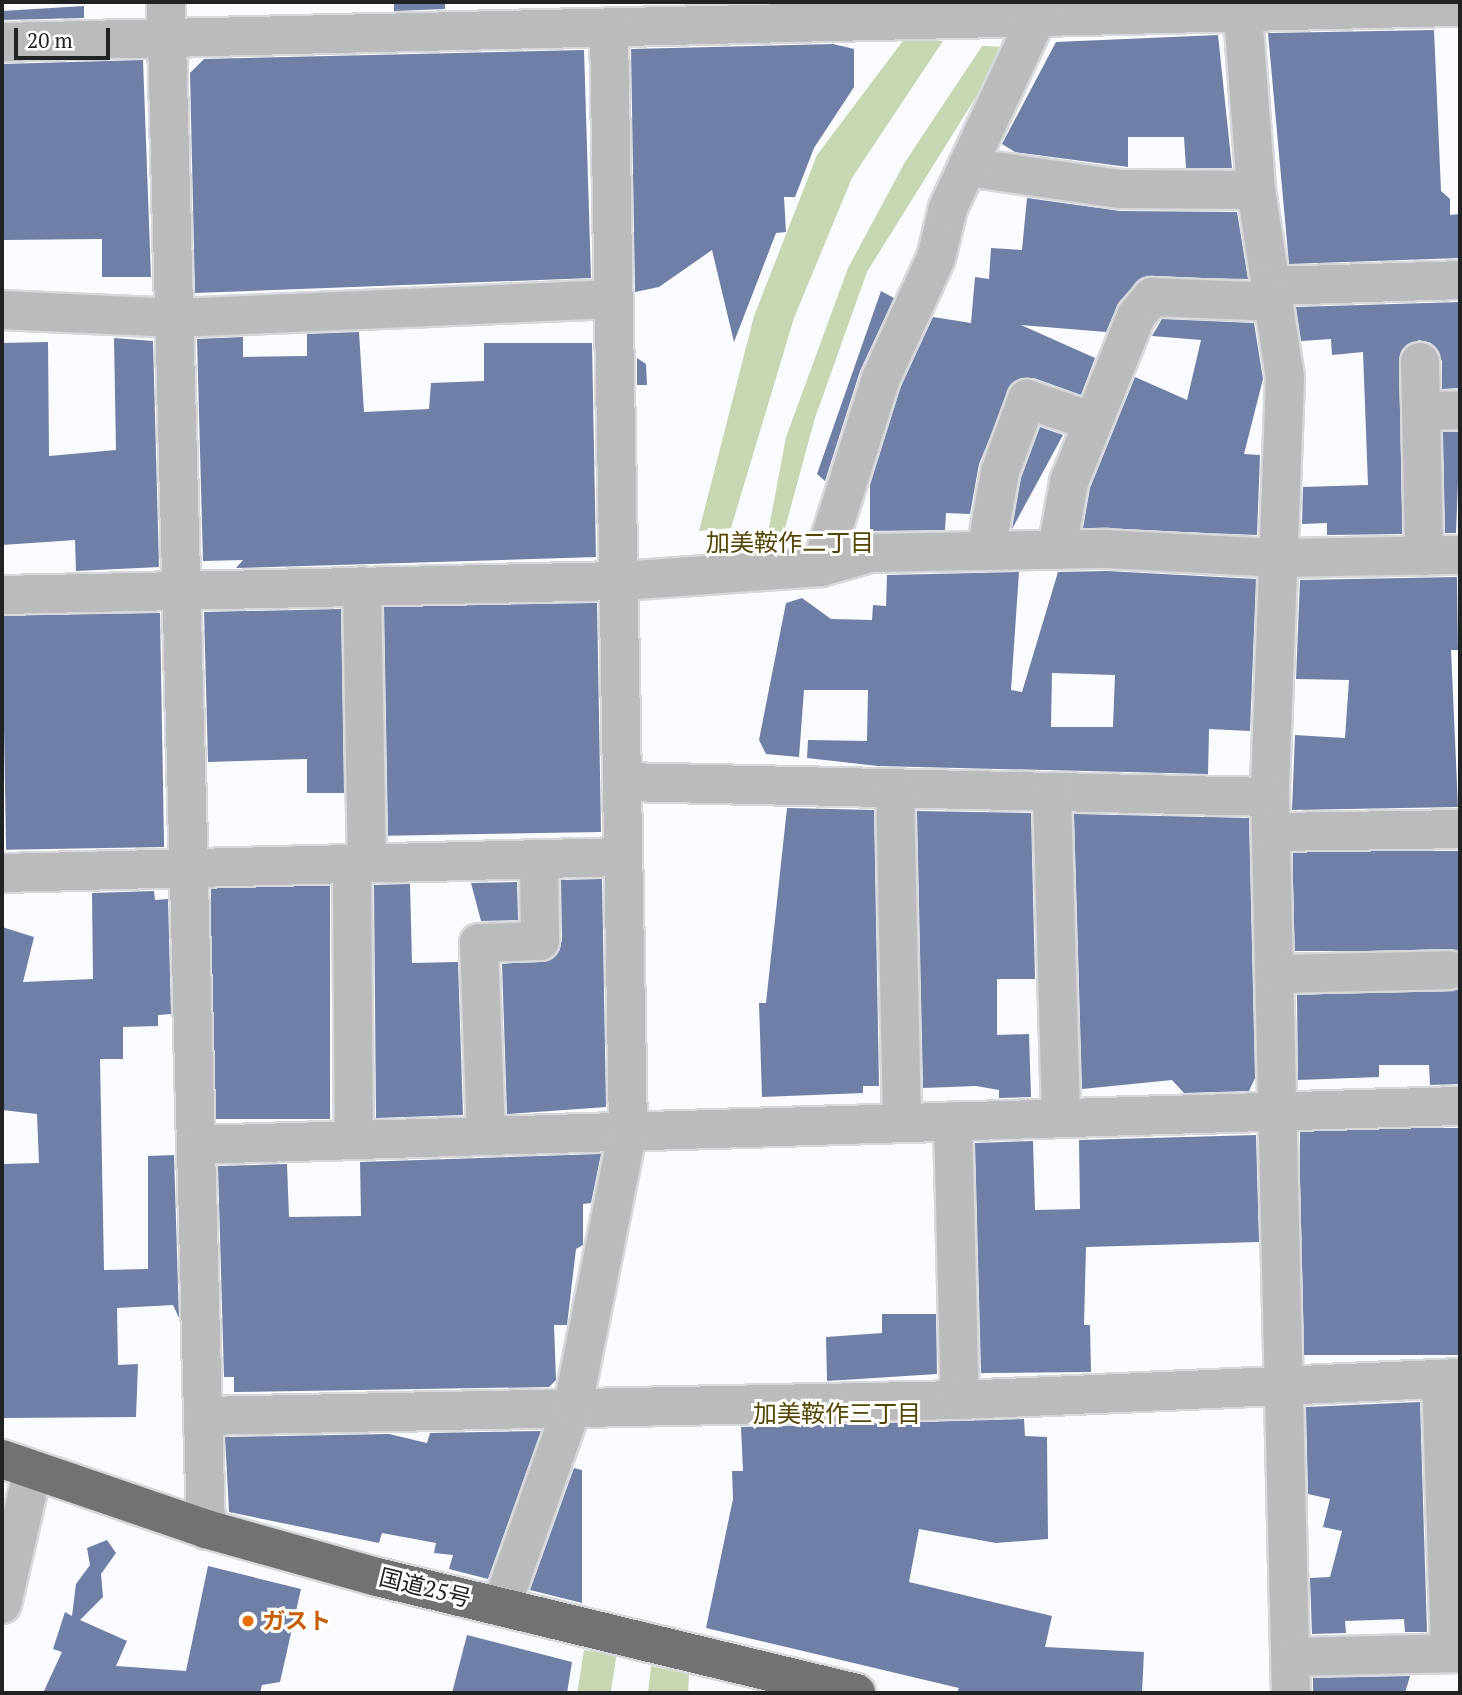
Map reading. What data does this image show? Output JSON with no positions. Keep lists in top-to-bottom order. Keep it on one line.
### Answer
{"streets":{"highway":["国道25号"]},"districts":["加美鞍作二丁目","加美鞍作三丁目"],"places":["ガスト"],"scale_bar":"20 m"}
